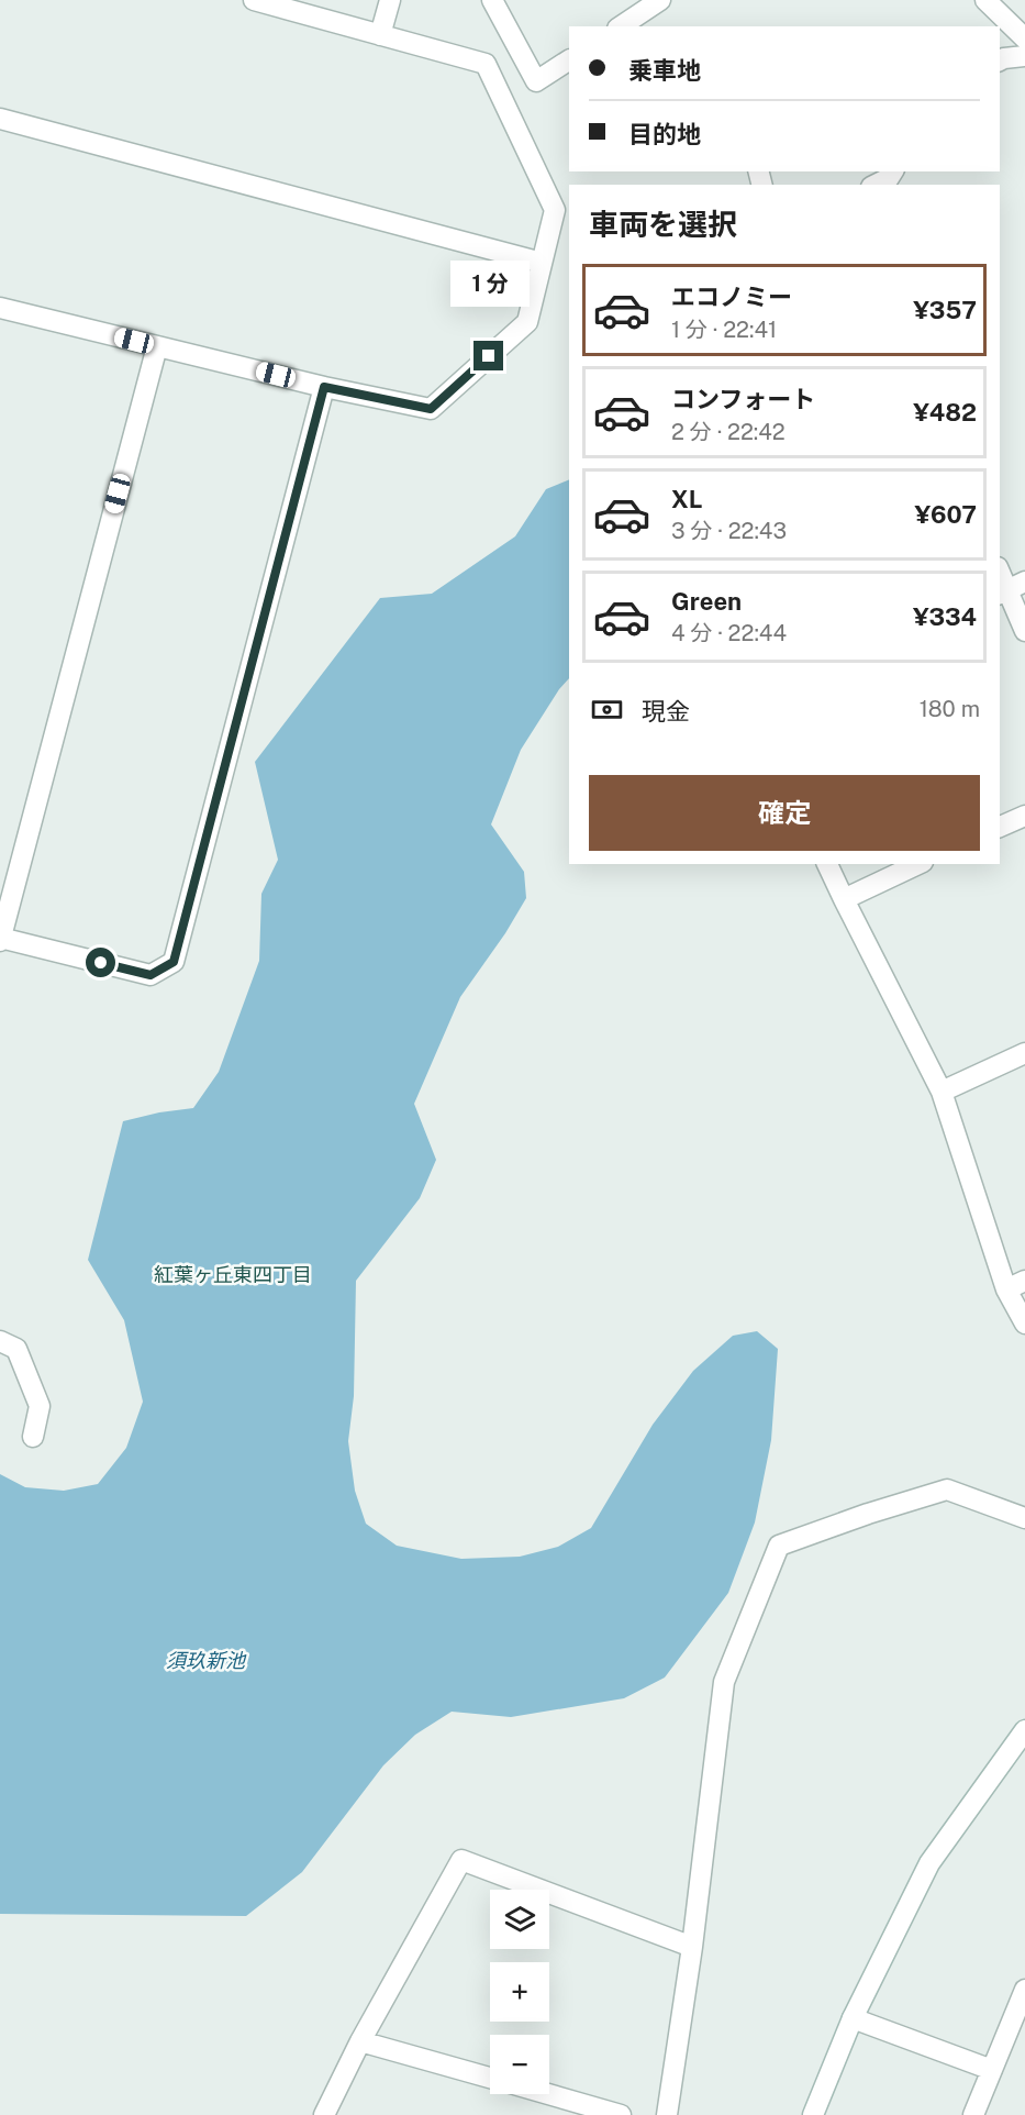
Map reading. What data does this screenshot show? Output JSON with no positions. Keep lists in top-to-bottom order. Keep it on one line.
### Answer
{"districts":["紅葉ヶ丘東四丁目"],"water":["須玖新池"],"page":{"banner":["乗車地","目的地"],"heading":"車両を選択","bubble":"1 分","list":[{"name":"エコノミー","note":"1 分 · 22:41","value":"¥357"},{"name":"コンフォート","note":"2 分 · 22:42","value":"¥482"},{"name":"XL","note":"3 分 · 22:43","value":"¥607"},{"name":"Green","note":"4 分 · 22:44","value":"¥334"}],"pay":["現金","180 m"],"buttons":"確定","map_buttons":["+","−"]}}
